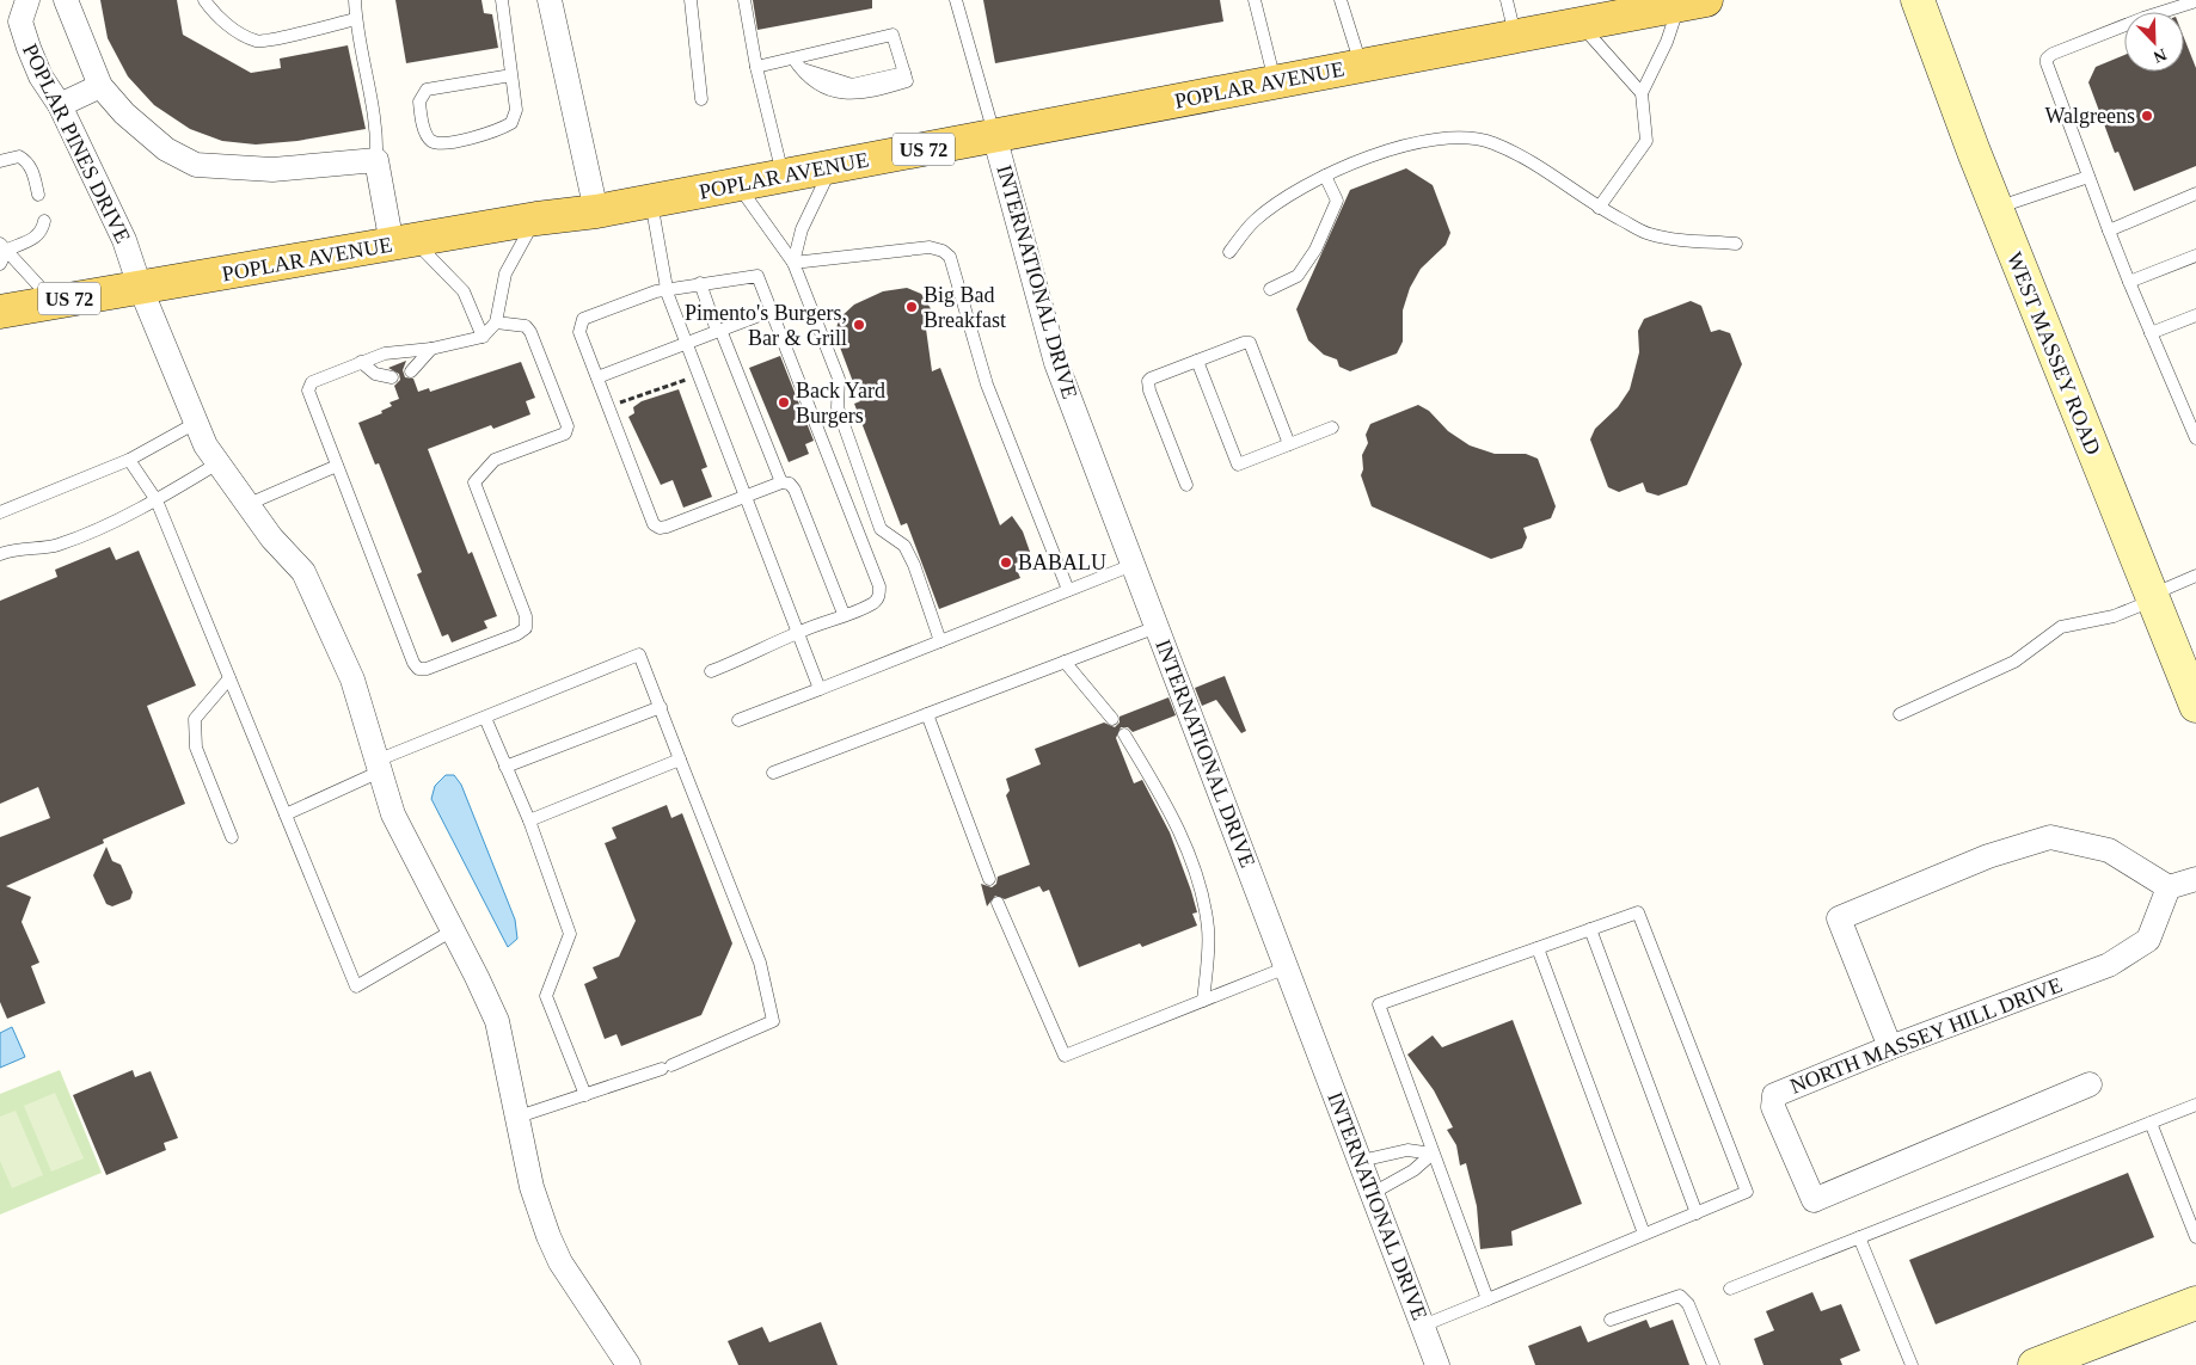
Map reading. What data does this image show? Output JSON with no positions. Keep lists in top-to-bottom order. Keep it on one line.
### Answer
{"streets":{"main road":["POPLAR AVENUE","US 72"],"street":["POPLAR PINES DRIVE","INTERNATIONAL DRIVE","WEST MASSEY ROAD","NORTH MASSEY HILL DRIVE"]},"crossings":[["POPLAR AVENUE","POPLAR PINES DRIVE"],["POPLAR AVENUE","INTERNATIONAL DRIVE"]],"places":["Walgreens","Big Bad Breakfast","Pimento's Burgers, Bar & Grill","Back Yard Burgers","BABALU"],"north":"bottom right"}
